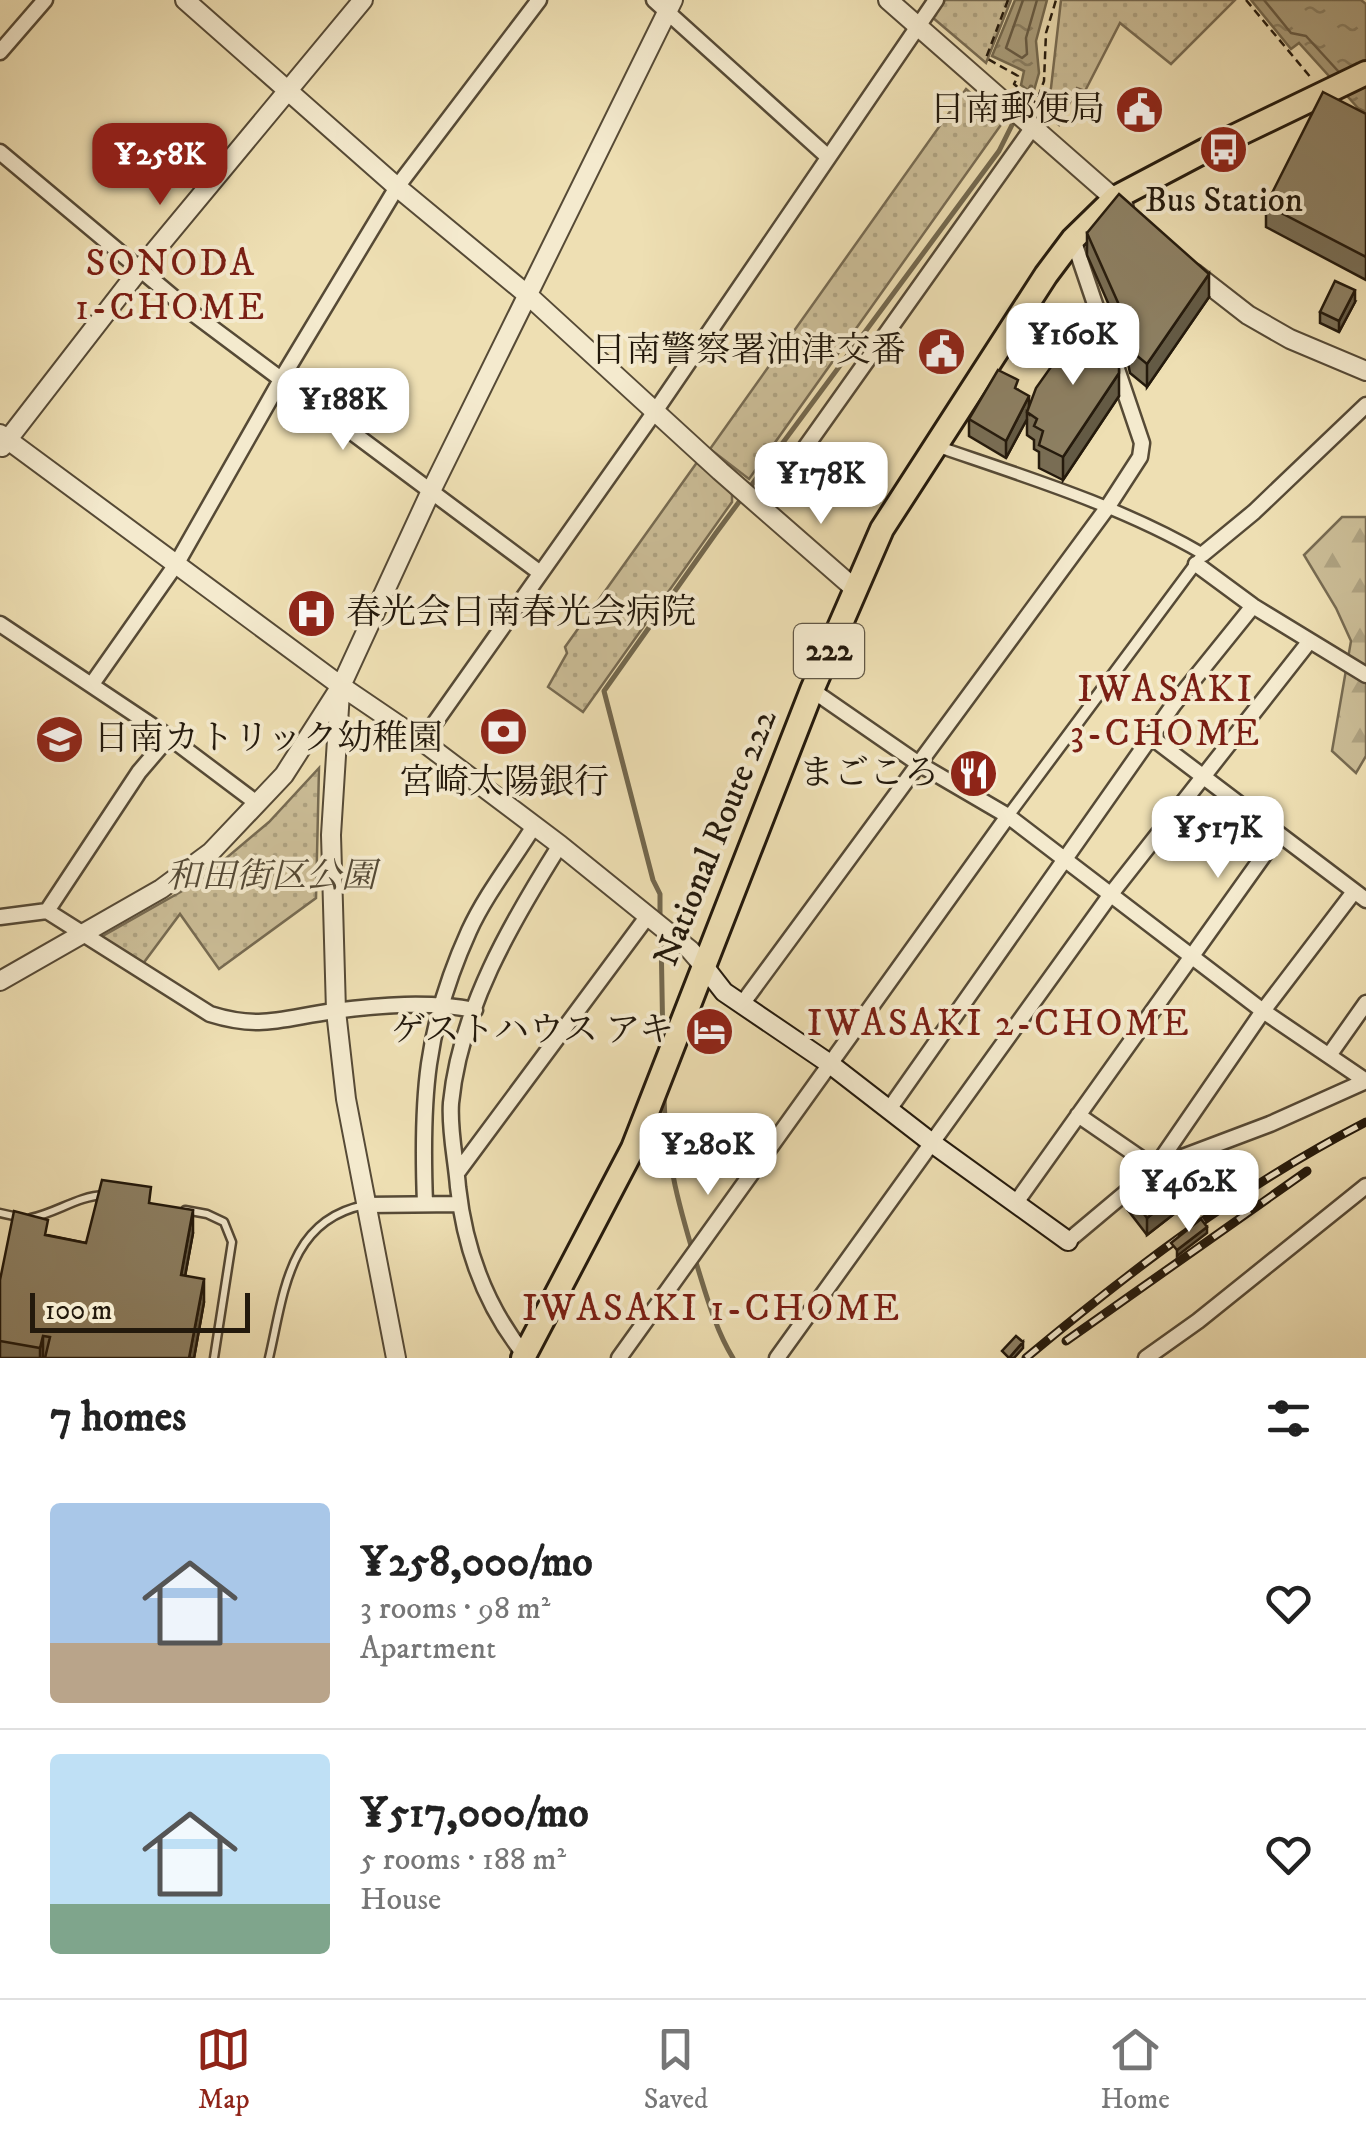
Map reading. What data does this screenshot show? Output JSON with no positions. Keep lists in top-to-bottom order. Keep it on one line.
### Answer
{"streets":{"highway":["222","National Route 222"]},"districts":["SONODA 1-CHOME","IWASAKI 3-CHOME","IWASAKI 2-CHOME","IWASAKI 1-CHOME"],"parks":["和田街区公園"],"places":{"public building":["日南郵便局","日南警察署油津交番"],"bus stop":["Bus Station"],"hospital":["春光会日南春光会病院"],"bank":["宮崎太陽銀行"],"school or university":["日南カトリック幼稚園"],"restaurant":["まごころ"],"hotel":["ゲストハウス アキ"]},"scale_bar":"100 m","page":{"price":["¥258K","¥160K","¥188K","¥178K","¥517K","¥280K","¥462K"],"scale":"100 m","heading":"7 homes","list":[{"name":"¥258,000/mo","note":"3 rooms · 98 m² · Apartment"},{"name":"¥517,000/mo","note":"5 rooms · 188 m² · House"}],"tabs":["Map","Saved","Home"]}}
